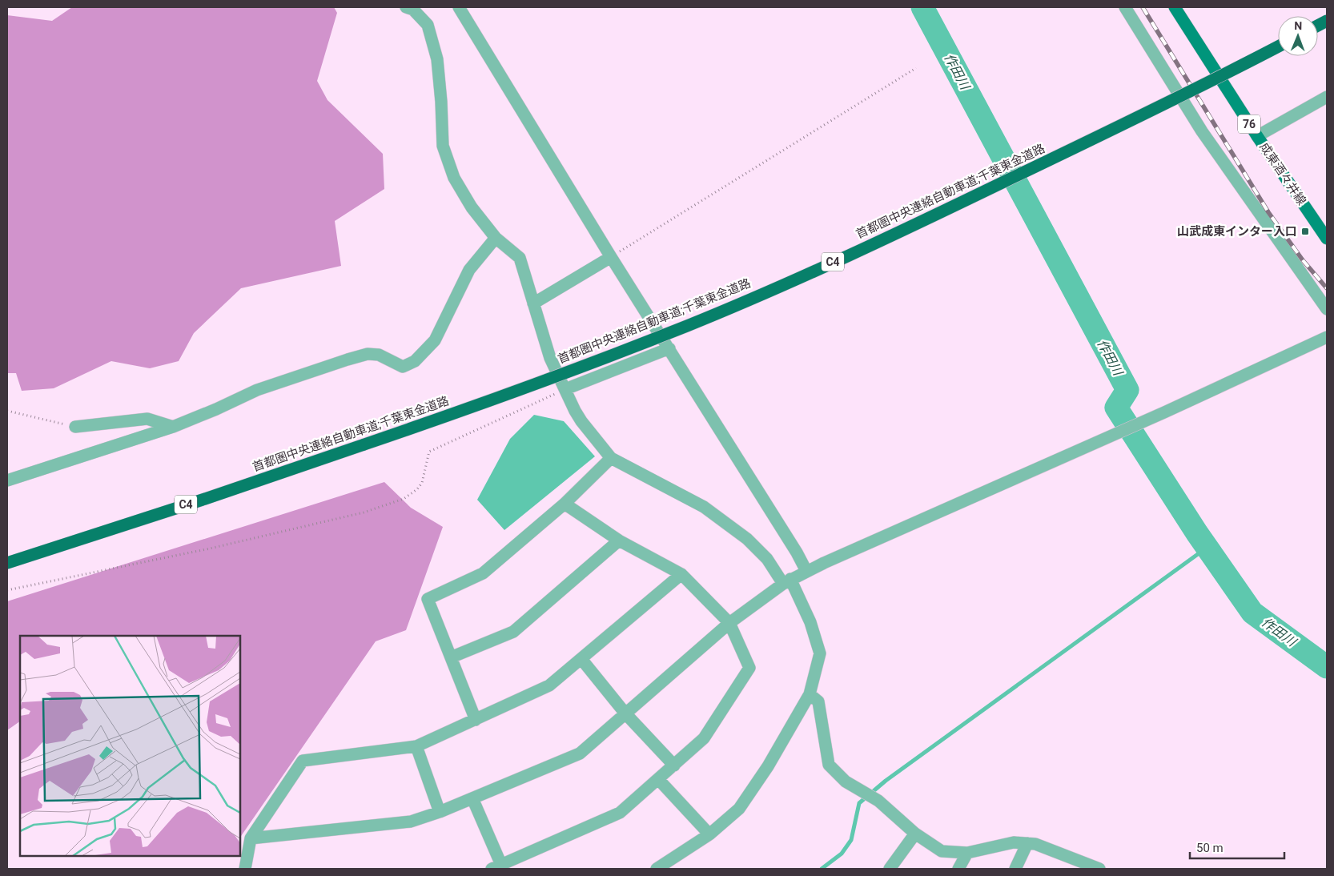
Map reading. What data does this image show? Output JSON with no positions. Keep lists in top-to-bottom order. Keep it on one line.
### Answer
{"streets":{"highway":["首都圏中央連絡自動車道;千葉東金道路","C4"],"main road":["76","成東酒々井線"]},"water":["作田川"],"places":{"transit":["山武成東インター入口"]},"scale_bar":"50 m","north":"top"}
